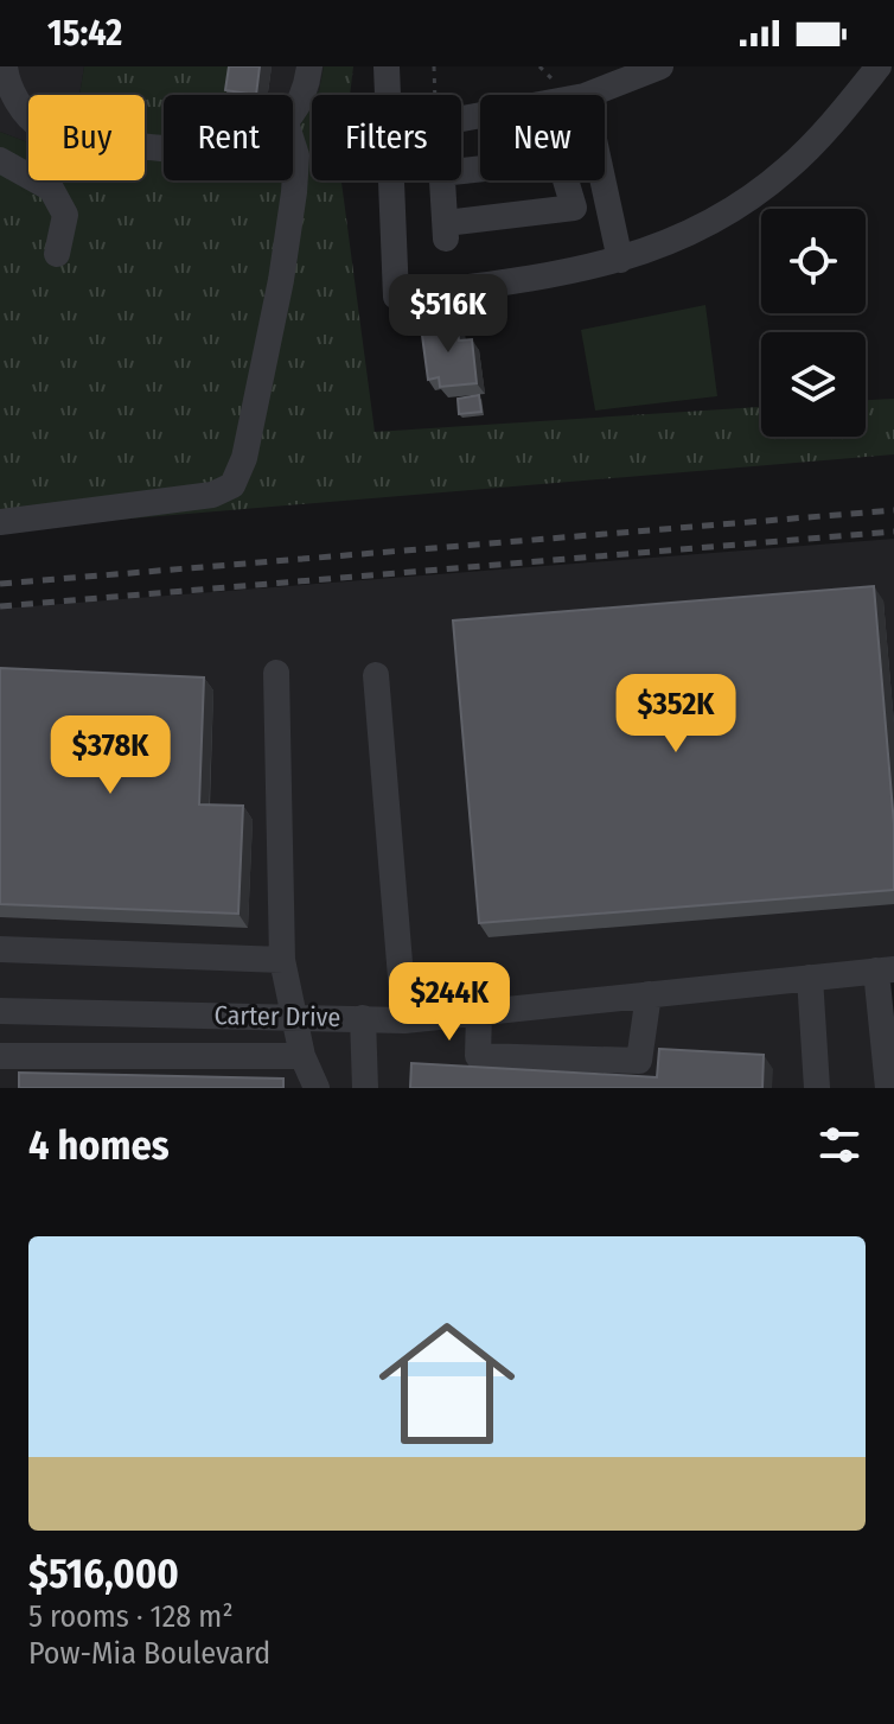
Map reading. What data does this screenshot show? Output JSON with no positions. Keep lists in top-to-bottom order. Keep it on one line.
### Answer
{"streets":{"street":["Carter Drive"]},"page":{"status":"15:42","chip":["Buy","Rent","Filters","New"],"price":["$516K","$352K","$378K","$244K"],"heading":"4 homes","list":[{"name":"$516,000","note":"5 rooms · 128 m² · Pow-Mia Boulevard"}]}}
